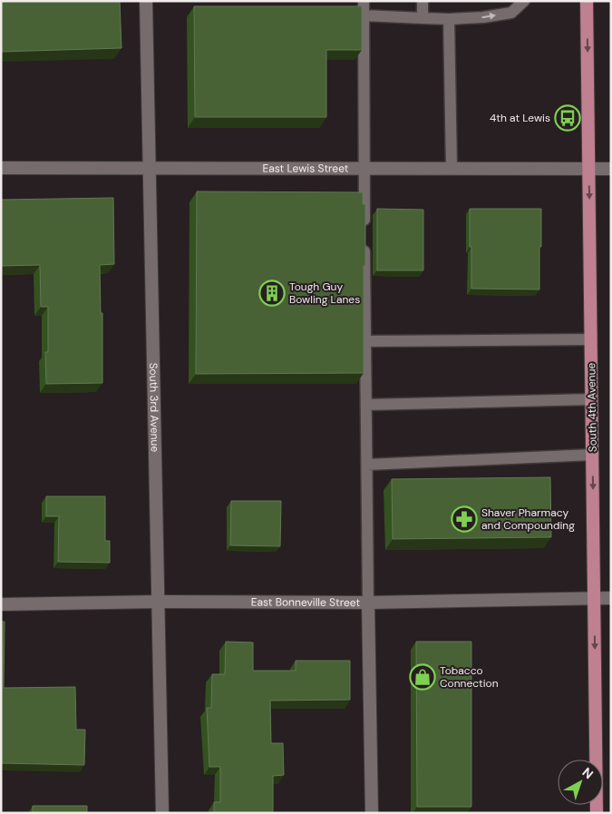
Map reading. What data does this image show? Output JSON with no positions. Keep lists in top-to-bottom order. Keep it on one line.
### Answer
{"streets":{"main road":["South 4th Avenue"],"street":["East Lewis Street","South 3rd Avenue","East Bonneville Street"]},"crossings":[["East Lewis Street","South 3rd Avenue"],["East Lewis Street","South 4th Avenue"],["South 3rd Avenue","East Bonneville Street"],["South 4th Avenue","East Bonneville Street"]],"one_way":["South 4th Avenue"],"places":{"bus stop":["4th at Lewis"],"building":["Tough Guy Bowling Lanes"],"pharmacy":["Shaver Pharmacy and Compounding"],"shop":["Tobacco Connection"]},"north":"top right"}
